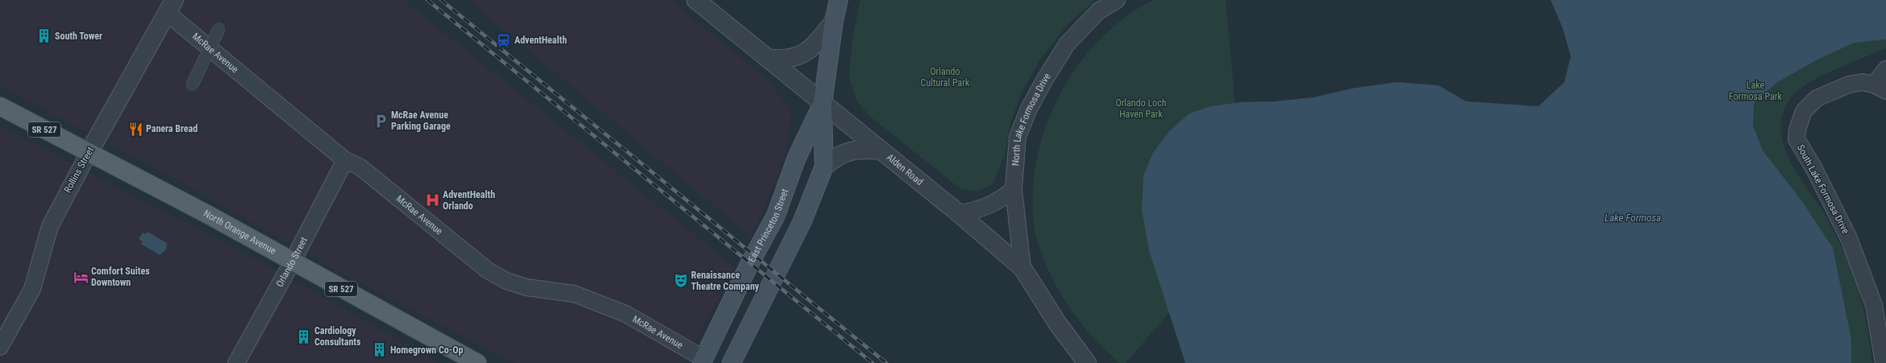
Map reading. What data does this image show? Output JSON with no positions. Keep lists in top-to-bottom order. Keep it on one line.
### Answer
{"streets":{"main road":["SR 527","East Princeton Street","North Orange Avenue"],"street":["McRae Avenue","North Lake Formosa Drive","Alden Road","Rollins Street","South Lake Formosa Drive","Orlando Street"]},"crossings":[["McRae Avenue","Rollins Street"],["McRae Avenue","East Princeton Street"],["McRae Avenue","Orlando Street"],["North Lake Formosa Drive","Alden Road"],["Alden Road","East Princeton Street"],["Rollins Street","North Orange Avenue"],["North Orange Avenue","Orlando Street"]],"water":["Lake Formosa"],"parks":["Orlando Cultural Park","Lake Formosa Park","Orlando Loch Haven Park"],"places":{"building":["South Tower","Cardiology Consultants","Homegrown Co-Op"],"station":["AdventHealth"],"parking":["McRae Avenue Parking Garage"],"restaurant":["Panera Bread"],"hospital":["AdventHealth Orlando"],"hotel":["Comfort Suites Downtown"],"theatre":["Renaissance Theatre Company"]}}
